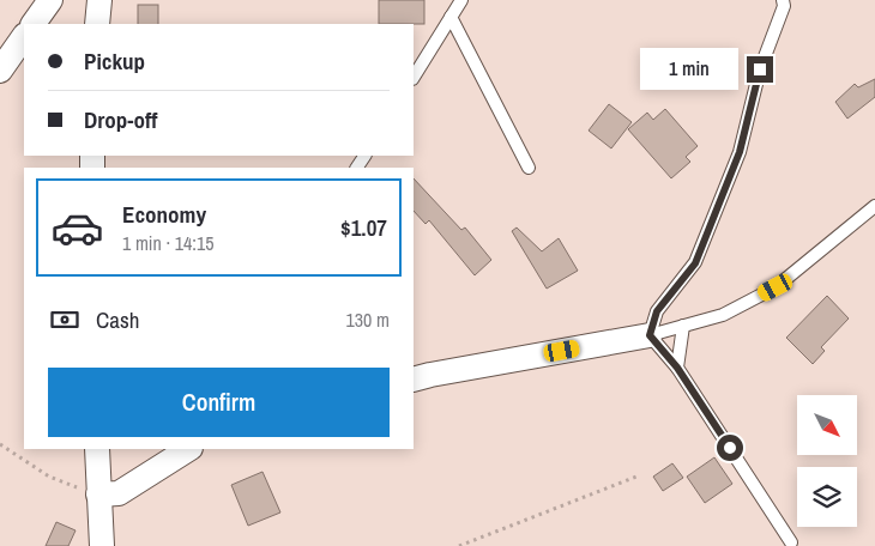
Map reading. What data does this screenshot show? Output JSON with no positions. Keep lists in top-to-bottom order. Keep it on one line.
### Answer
{"north":"bottom right","page":{"banner":["Pickup","Drop-off"],"bubble":"1 min","list":[{"name":"Economy","note":"1 min · 14:15","value":"$1.07"}],"pay":["Cash","130 m"],"buttons":"Confirm"}}
